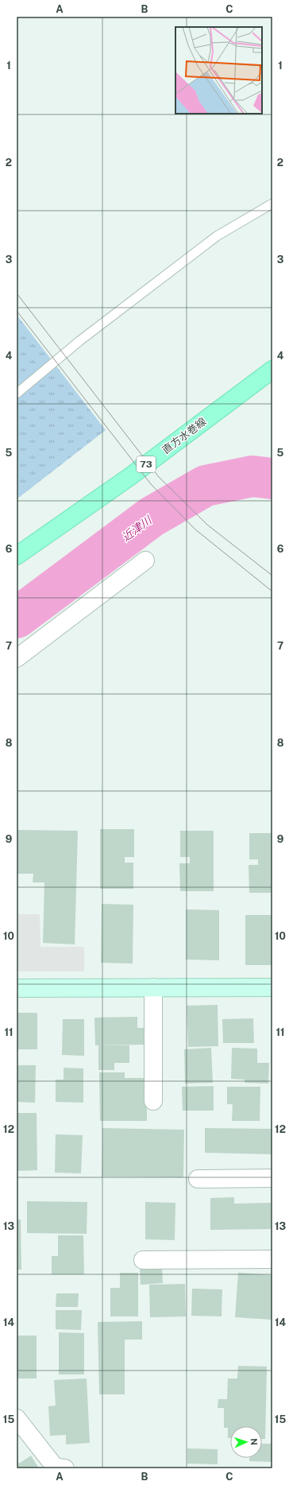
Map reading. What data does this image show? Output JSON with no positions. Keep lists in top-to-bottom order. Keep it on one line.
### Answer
{"streets":{"main road":["直方水巻線","73"]},"water":["近津川"],"north":"right","grid":{"columns":["A","B","C"],"rows":["1","2","3","4","5","6","7","8","9","10","11","12","13","14","15"]}}
